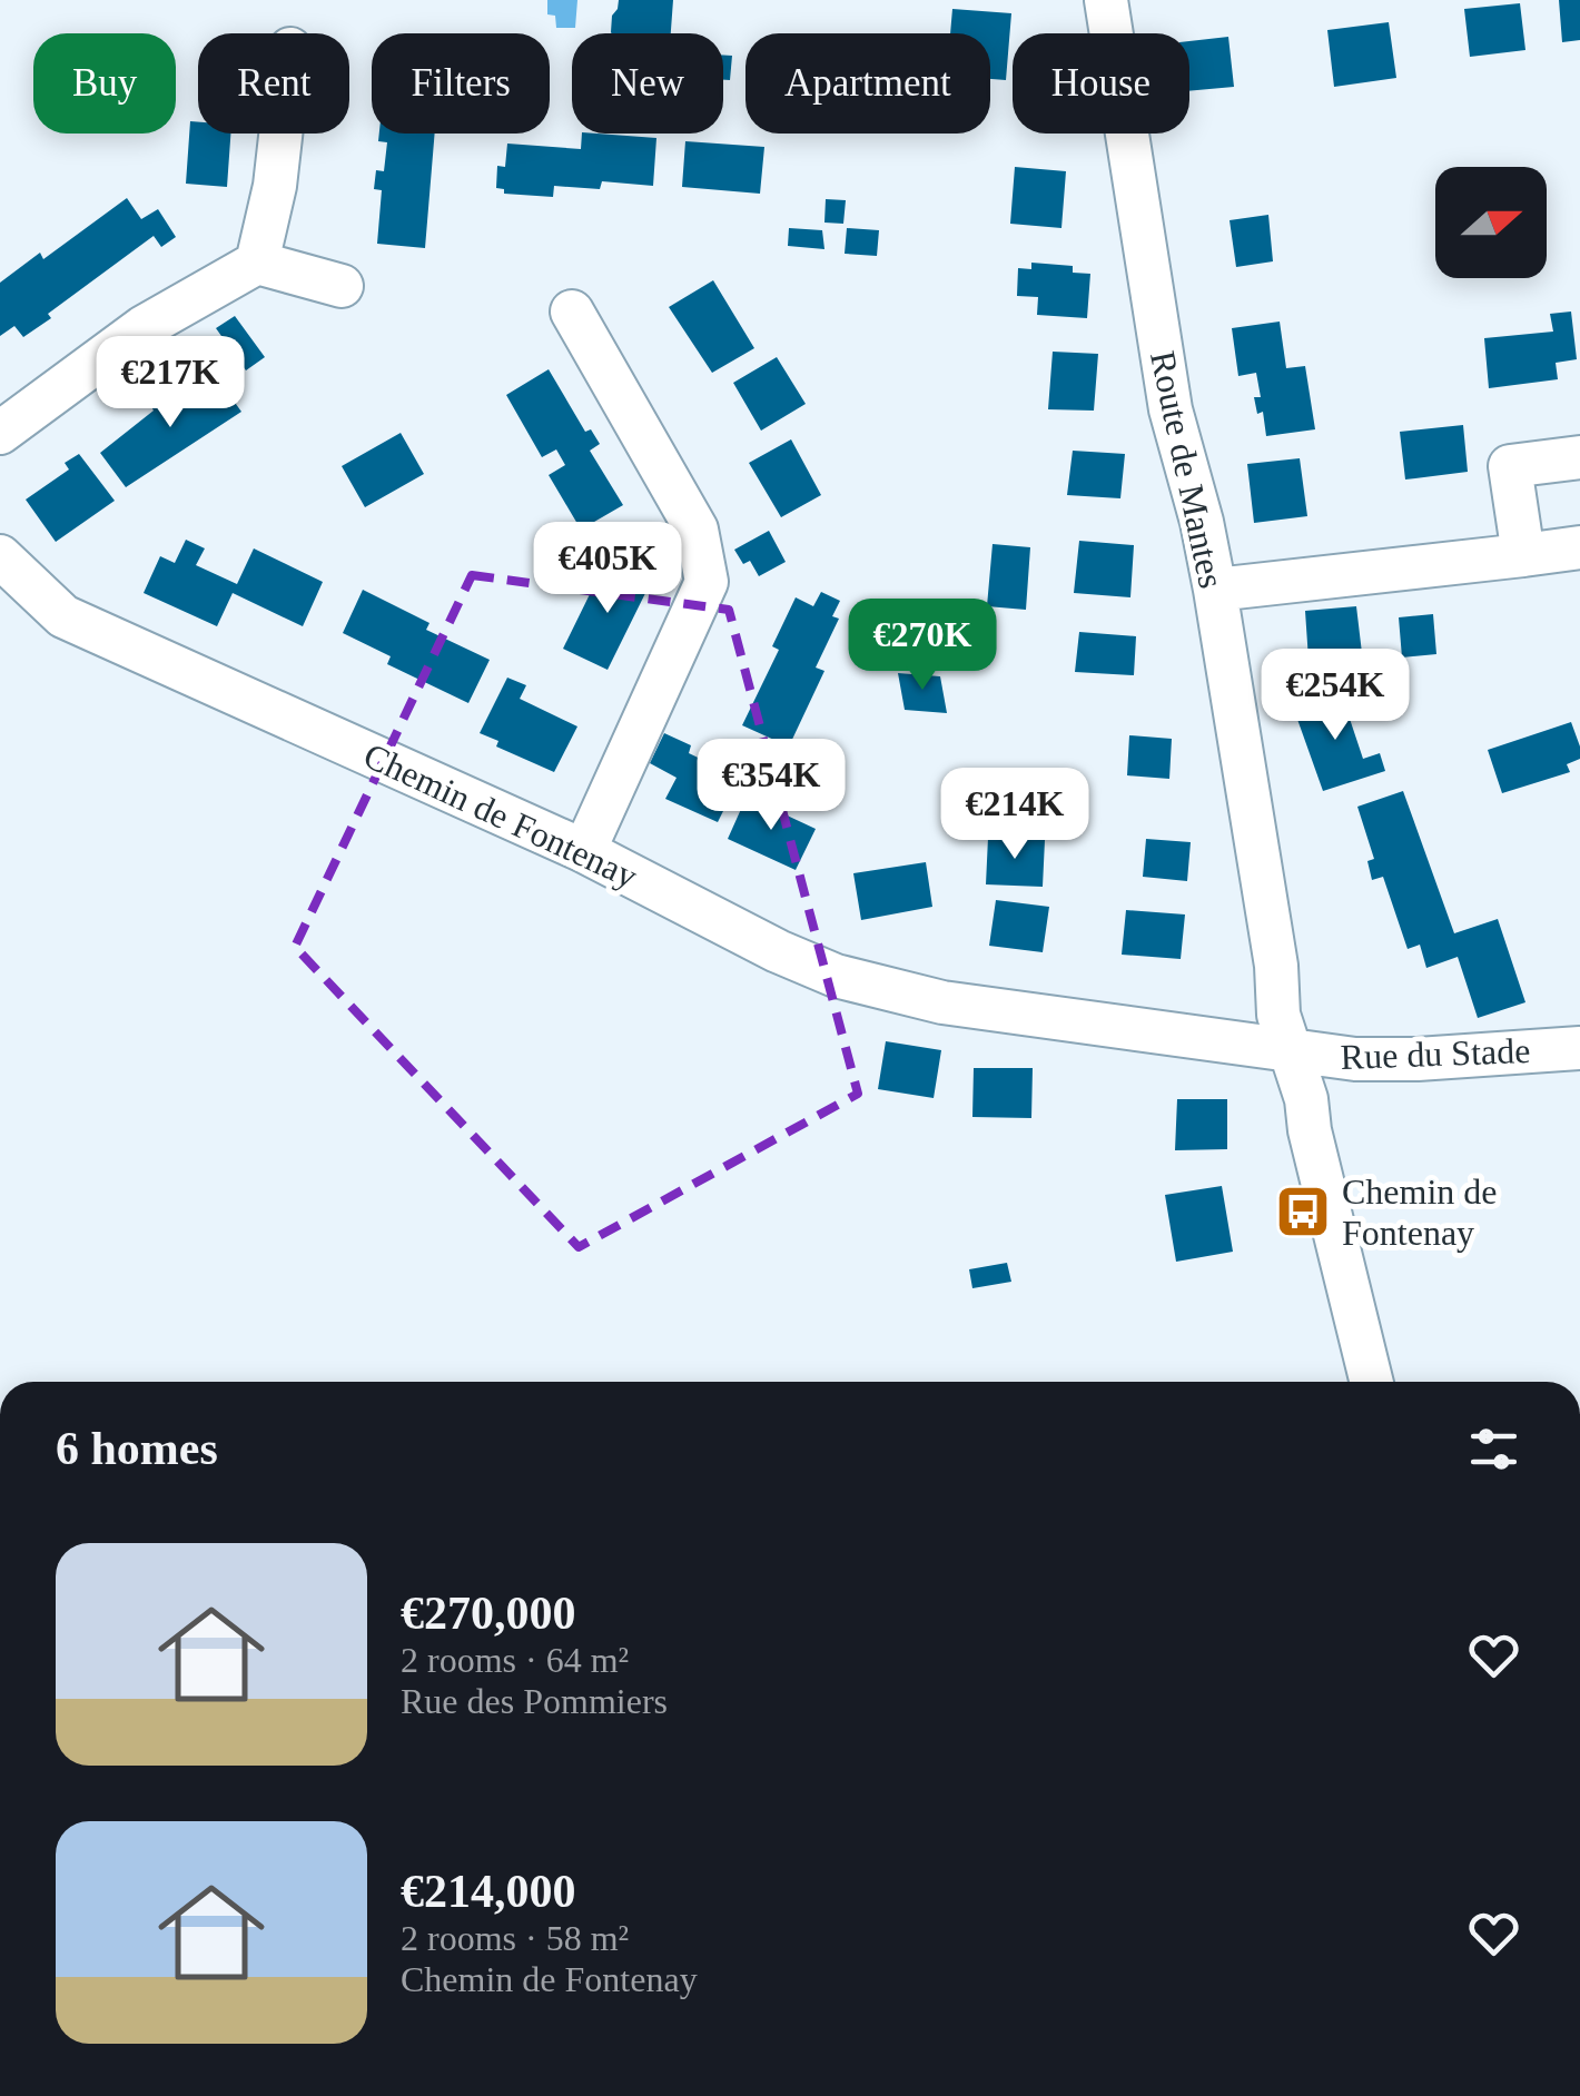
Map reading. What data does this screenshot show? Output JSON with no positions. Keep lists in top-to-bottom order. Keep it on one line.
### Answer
{"streets":{"street":["Route de Mantes","Chemin de Fontenay","Rue du Stade"]},"crossings":[["Route de Mantes","Chemin de Fontenay"],["Route de Mantes","Rue du Stade"],["Chemin de Fontenay","Rue du Stade"]],"places":{"bus stop":["Chemin de Fontenay"]},"north":"right","page":{"chip":["Buy","Rent","Filters","New","Apartment","House"],"price":["€217K","€405K","€270K","€254K","€354K","€214K"],"heading":"6 homes","list":[{"name":"€270,000","note":"2 rooms · 64 m² · Rue des Pommiers"},{"name":"€214,000","note":"2 rooms · 58 m² · Chemin de Fontenay"}]}}
